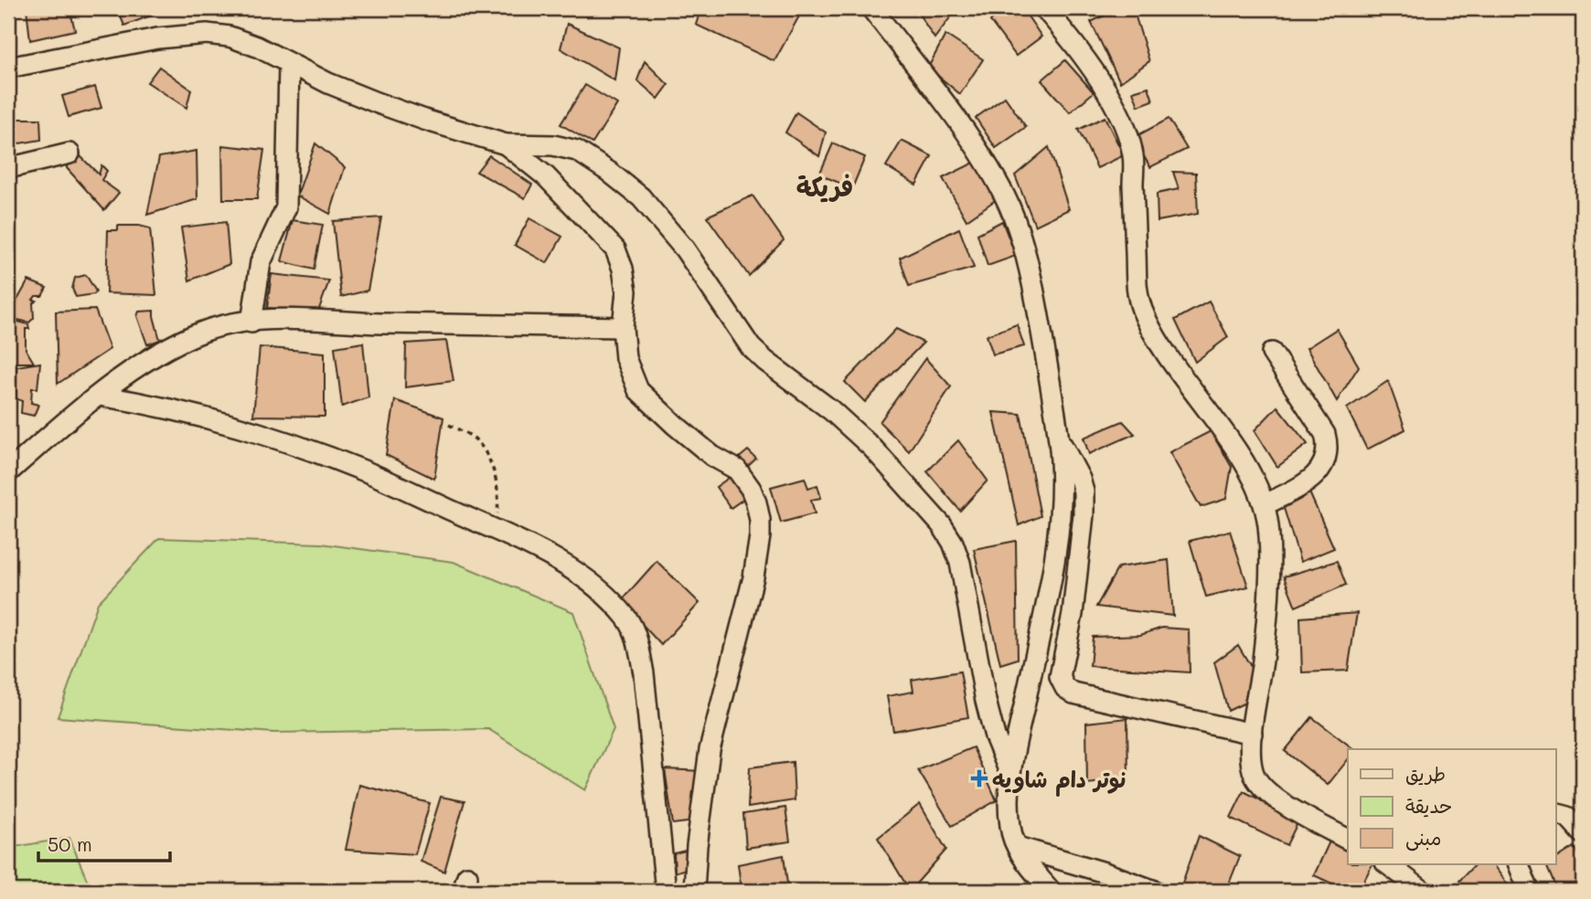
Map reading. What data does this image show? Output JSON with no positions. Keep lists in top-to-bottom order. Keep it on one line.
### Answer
{"districts":["فريكة"],"places":{"health":["نوتر دام شاويه"]},"legend":["طريق","حديقة","مبنى"],"scale_bar":"50 m"}
